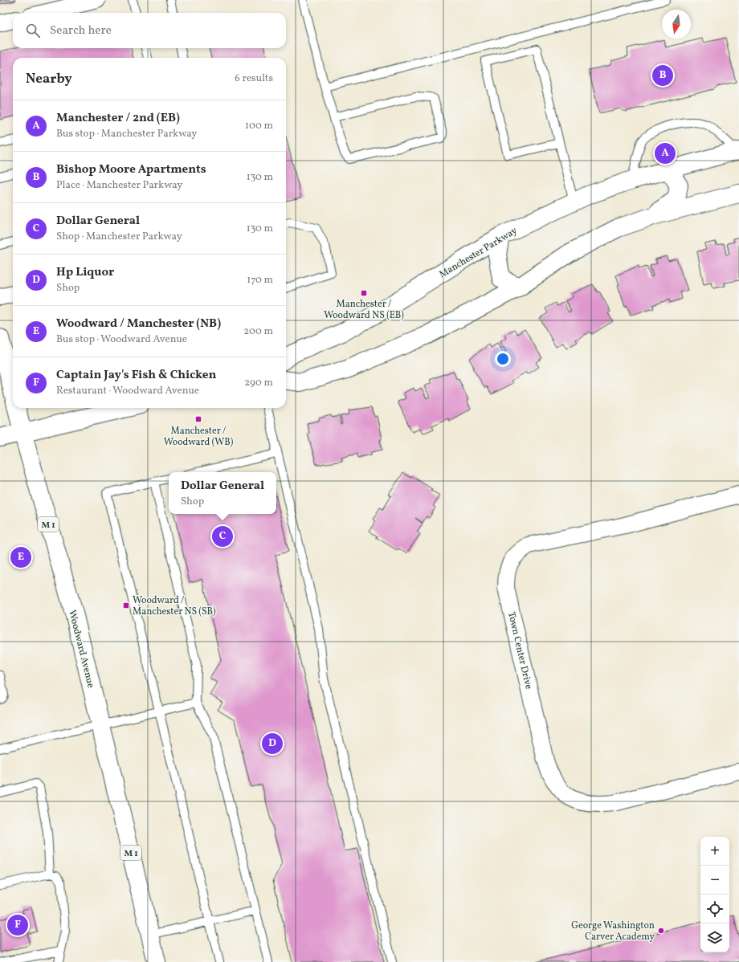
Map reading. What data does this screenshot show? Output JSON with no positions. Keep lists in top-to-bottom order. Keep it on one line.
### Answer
{"streets":{"street":["Manchester Parkway","M 1","Woodward Avenue","Town Center Drive"]},"places":{"transit":["Manchester / Woodward NS (EB)","Manchester / Woodward (WB)","Woodward / Manchester NS (SB)"],"other":["George Washington Carver Academy"]},"north":"bottom","page":{"search":"Search here","heading":["Nearby","6 results"],"pins":["B","A","C","E","D","F"],"list":[{"mark":"A","name":"Manchester / 2nd (EB)","note":"Bus stop · Manchester Parkway","value":"100 m"},{"mark":"B","name":"Bishop Moore Apartments","note":"Place · Manchester Parkway","value":"130 m"},{"mark":"C","name":"Dollar General","note":"Shop · Manchester Parkway","value":"130 m"},{"mark":"D","name":"Hp Liquor","note":"Shop","value":"170 m"},{"mark":"E","name":"Woodward / Manchester (NB)","note":"Bus stop · Woodward Avenue","value":"200 m"},{"mark":"F","name":"Captain Jay's Fish & Chicken","note":"Restaurant · Woodward Avenue","value":"290 m"}],"popup":["Dollar General","Shop"],"map_buttons":["+","−"]}}
